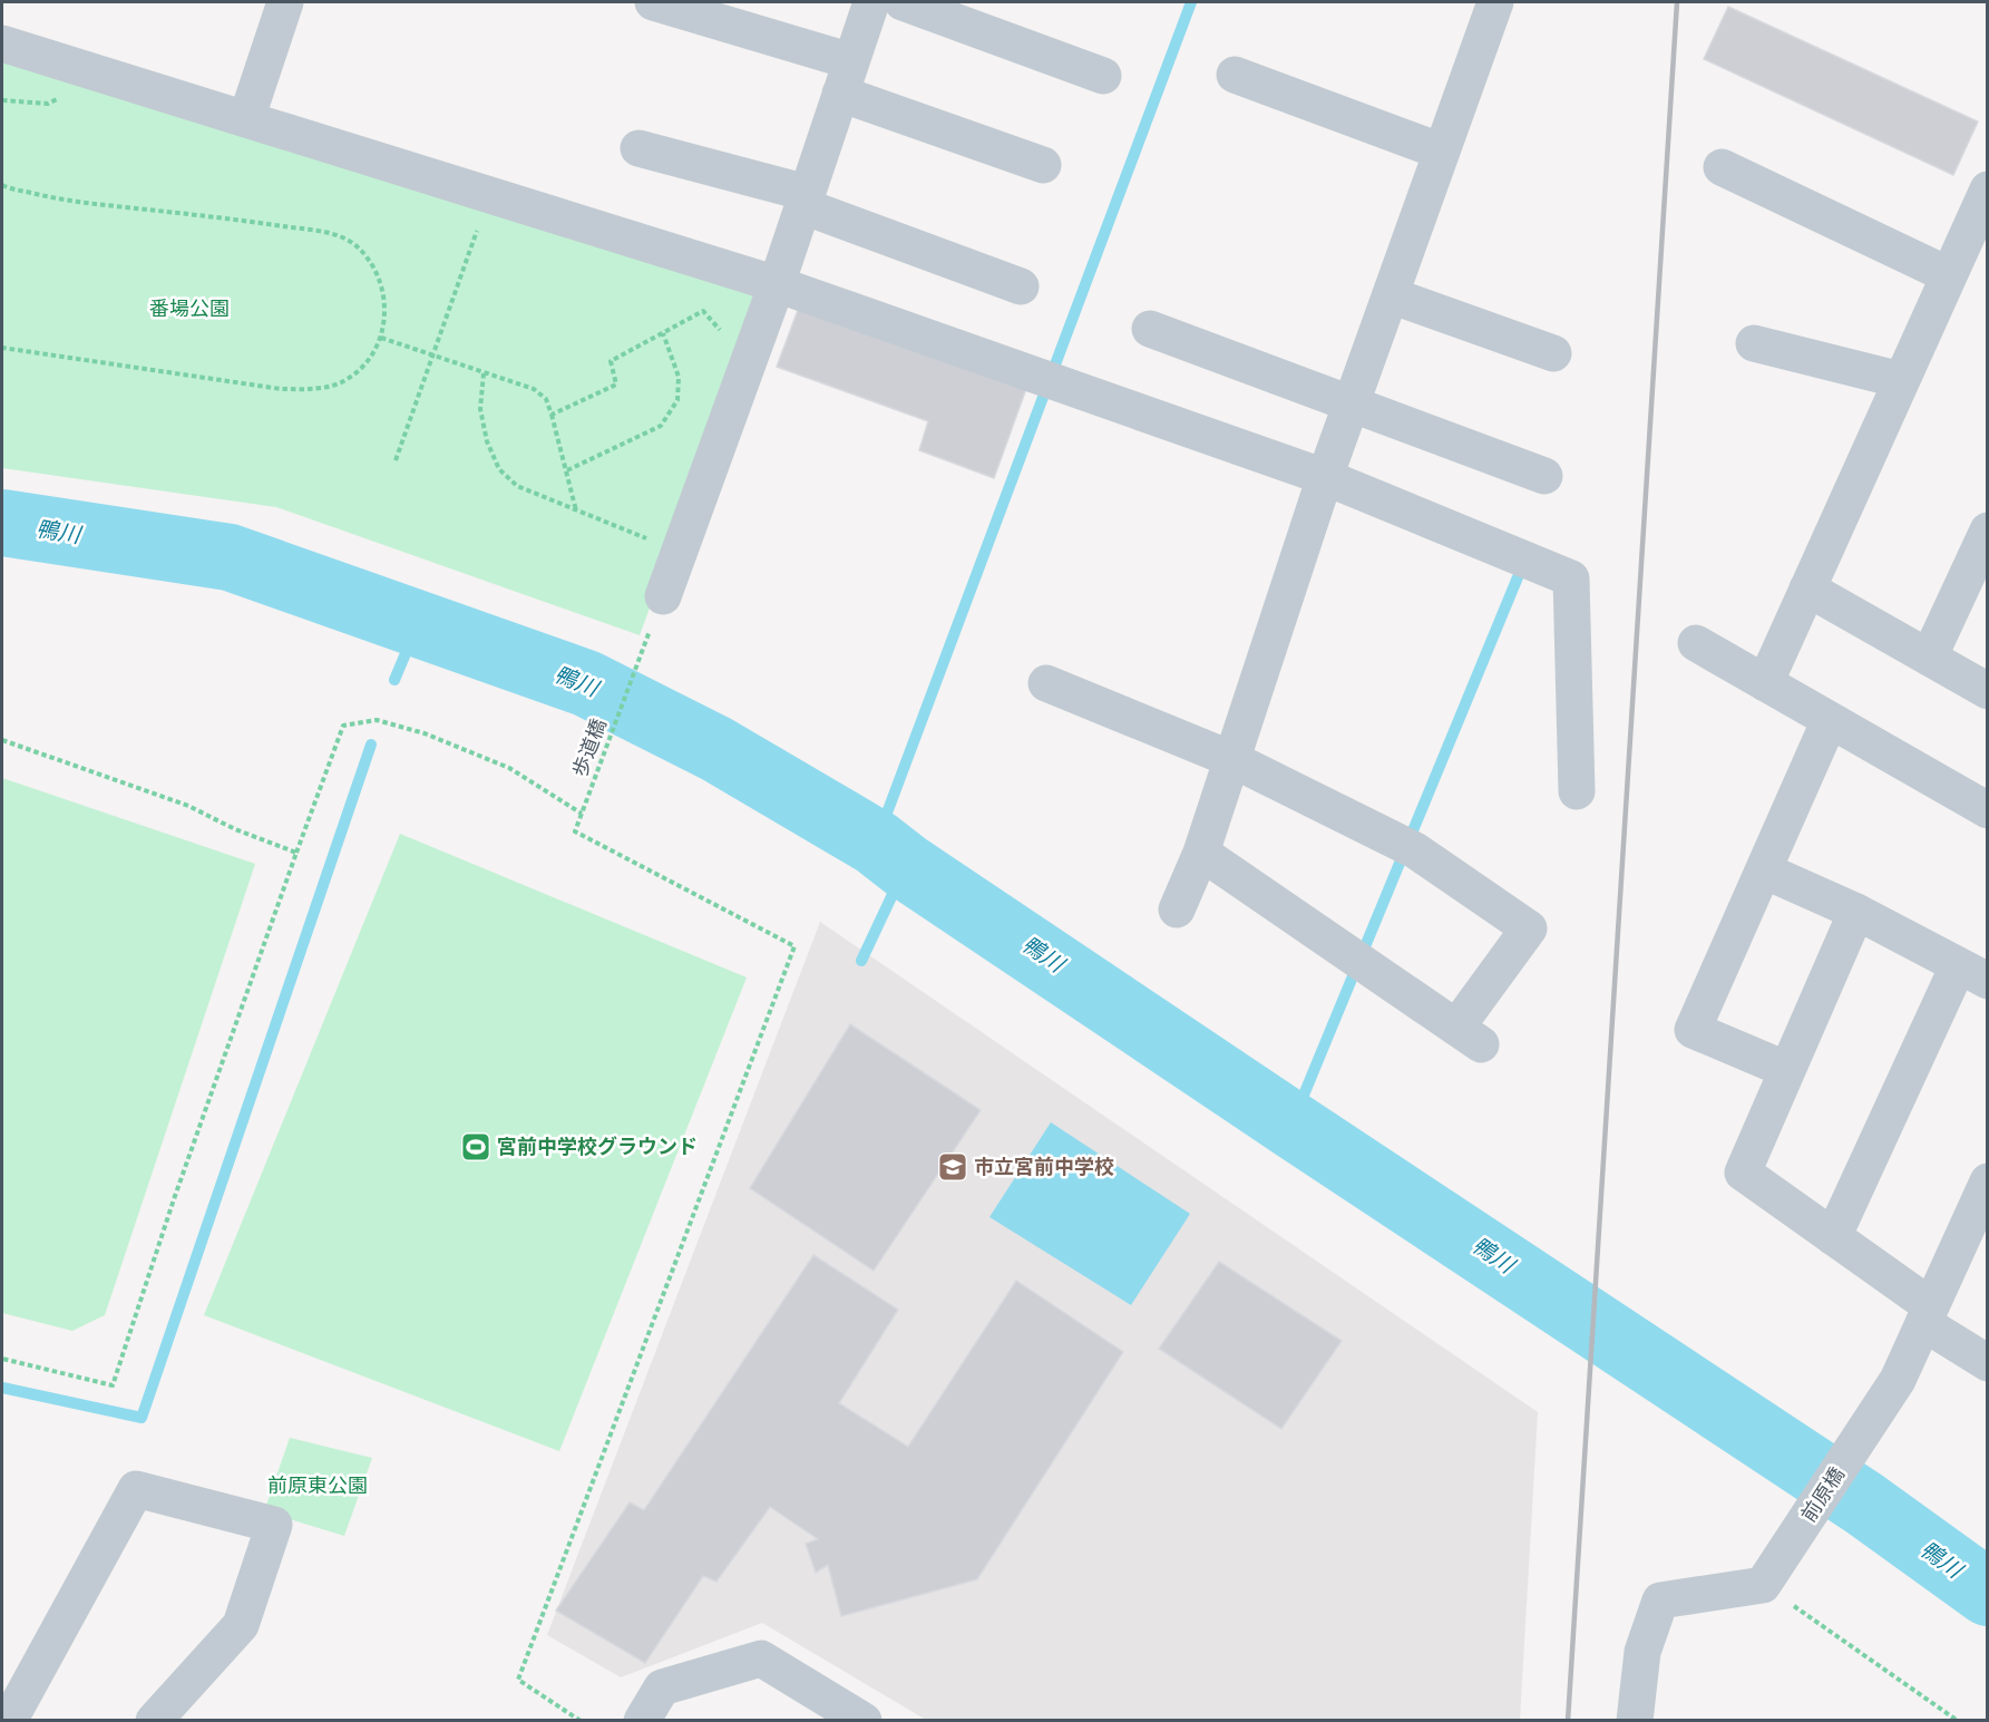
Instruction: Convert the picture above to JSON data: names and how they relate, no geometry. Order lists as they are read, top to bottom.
{
  "streets": {
    "street": ["前原橋"],
    "path": ["歩道橋"]
  },
  "water": ["鴨川"],
  "parks": ["番場公園", "前原東公園"],
  "places": {
    "sports": ["宮前中学校グラウンド"],
    "school or university": ["市立宮前中学校"]
  }
}
